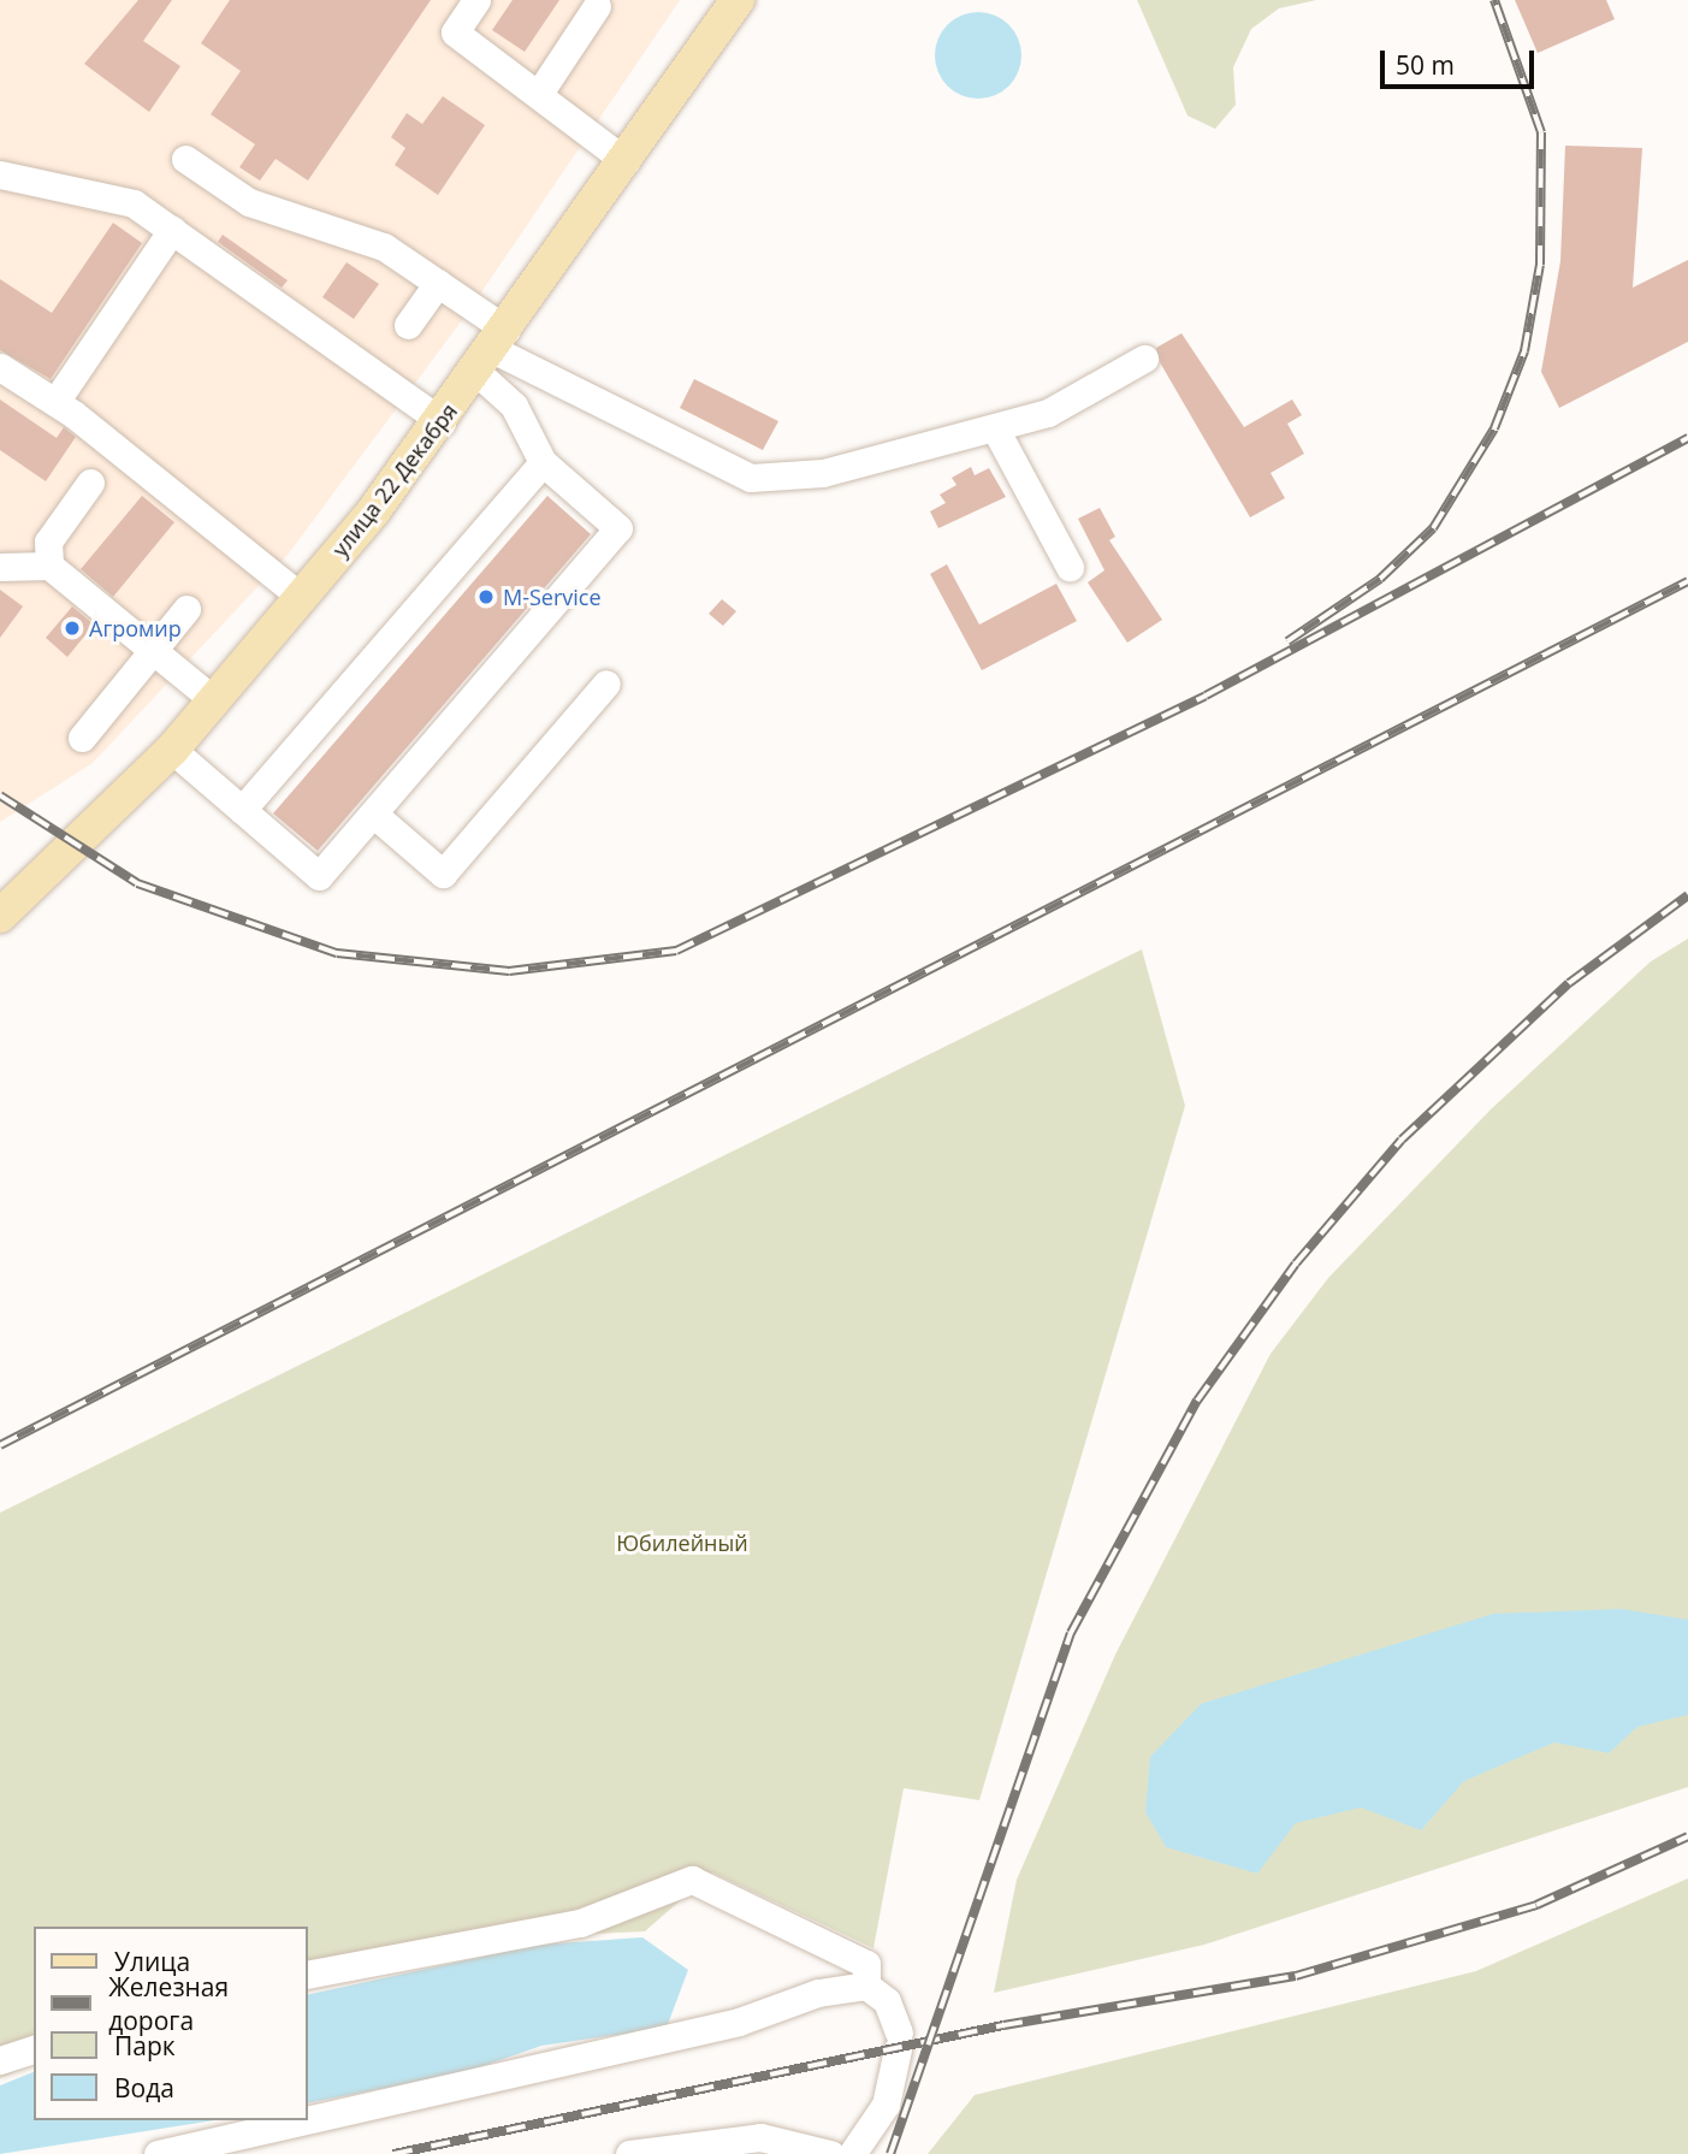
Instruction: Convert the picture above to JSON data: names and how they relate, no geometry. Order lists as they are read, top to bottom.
{
  "streets": {
    "main road": ["улица 22 Декабря"]
  },
  "parks": ["Юбилейный"],
  "places": ["M-Service", "Агромир"],
  "legend": [
    "Улица",
    "Железная дорога",
    "Парк",
    "Вода"
  ],
  "scale_bar": "50 m"
}
